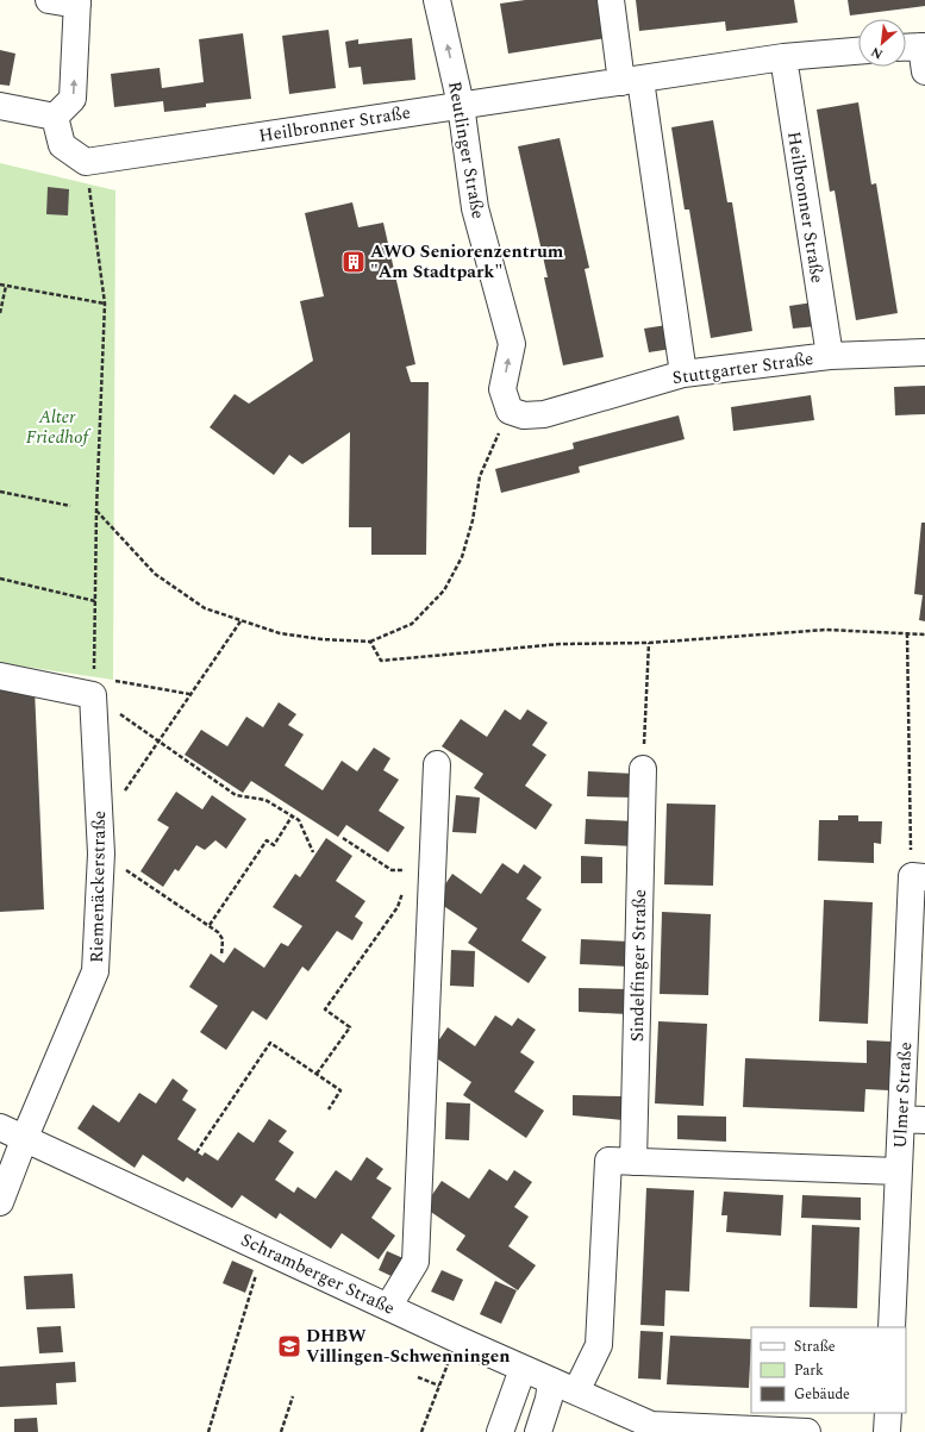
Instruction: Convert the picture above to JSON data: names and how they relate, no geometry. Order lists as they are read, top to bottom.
{
  "streets": {
    "street": [
      "Heilbronner Straße",
      "Reutlinger Straße",
      "Stuttgarter Straße",
      "Riemenäckerstraße",
      "Sindelfinger Straße",
      "Ulmer Straße",
      "Schramberger Straße"
    ]
  },
  "crossings": [
    ["Heilbronner Straße", "Reutlinger Straße"],
    ["Heilbronner Straße", "Stuttgarter Straße"],
    ["Reutlinger Straße", "Stuttgarter Straße"],
    ["Riemenäckerstraße", "Schramberger Straße"]
  ],
  "parks": ["Alter Friedhof"],
  "places": {
    "building": ["AWO Seniorenzentrum \"Am Stadtpark\""],
    "school or university": ["DHBW Villingen-Schwenningen"]
  },
  "legend": ["Straße", "Park", "Gebäude"],
  "north": "bottom left"
}
